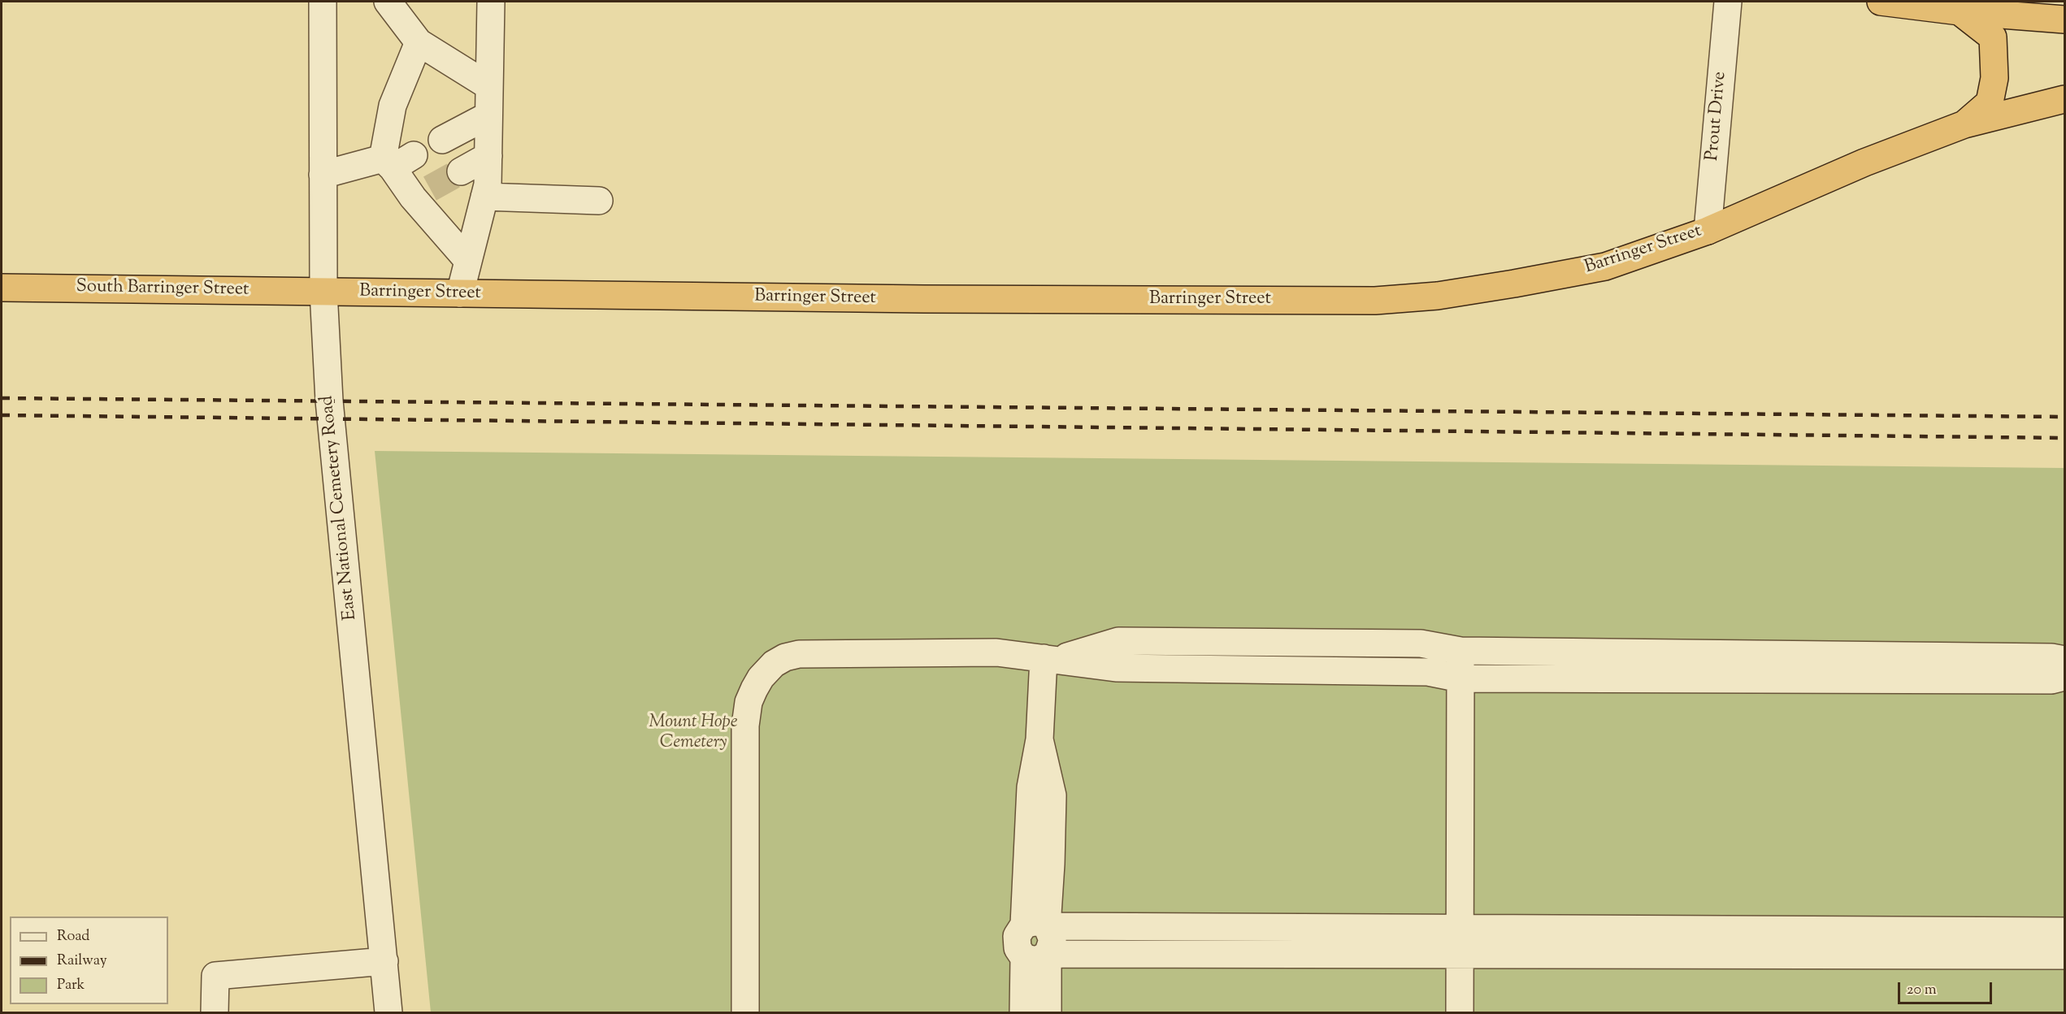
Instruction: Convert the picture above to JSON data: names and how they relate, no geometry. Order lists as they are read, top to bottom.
{
  "streets": {
    "highway": ["Barringer Street", "South Barringer Street"],
    "street": ["Prout Drive", "East National Cemetery Road"]
  },
  "crossings": [
    ["Prout Drive", "Barringer Street"],
    ["Barringer Street", "South Barringer Street"],
    ["Barringer Street", "East National Cemetery Road"],
    ["South Barringer Street", "East National Cemetery Road"]
  ],
  "parks": ["Mount Hope Cemetery"],
  "legend": ["Road", "Railway", "Park"],
  "scale_bar": "20 m"
}
